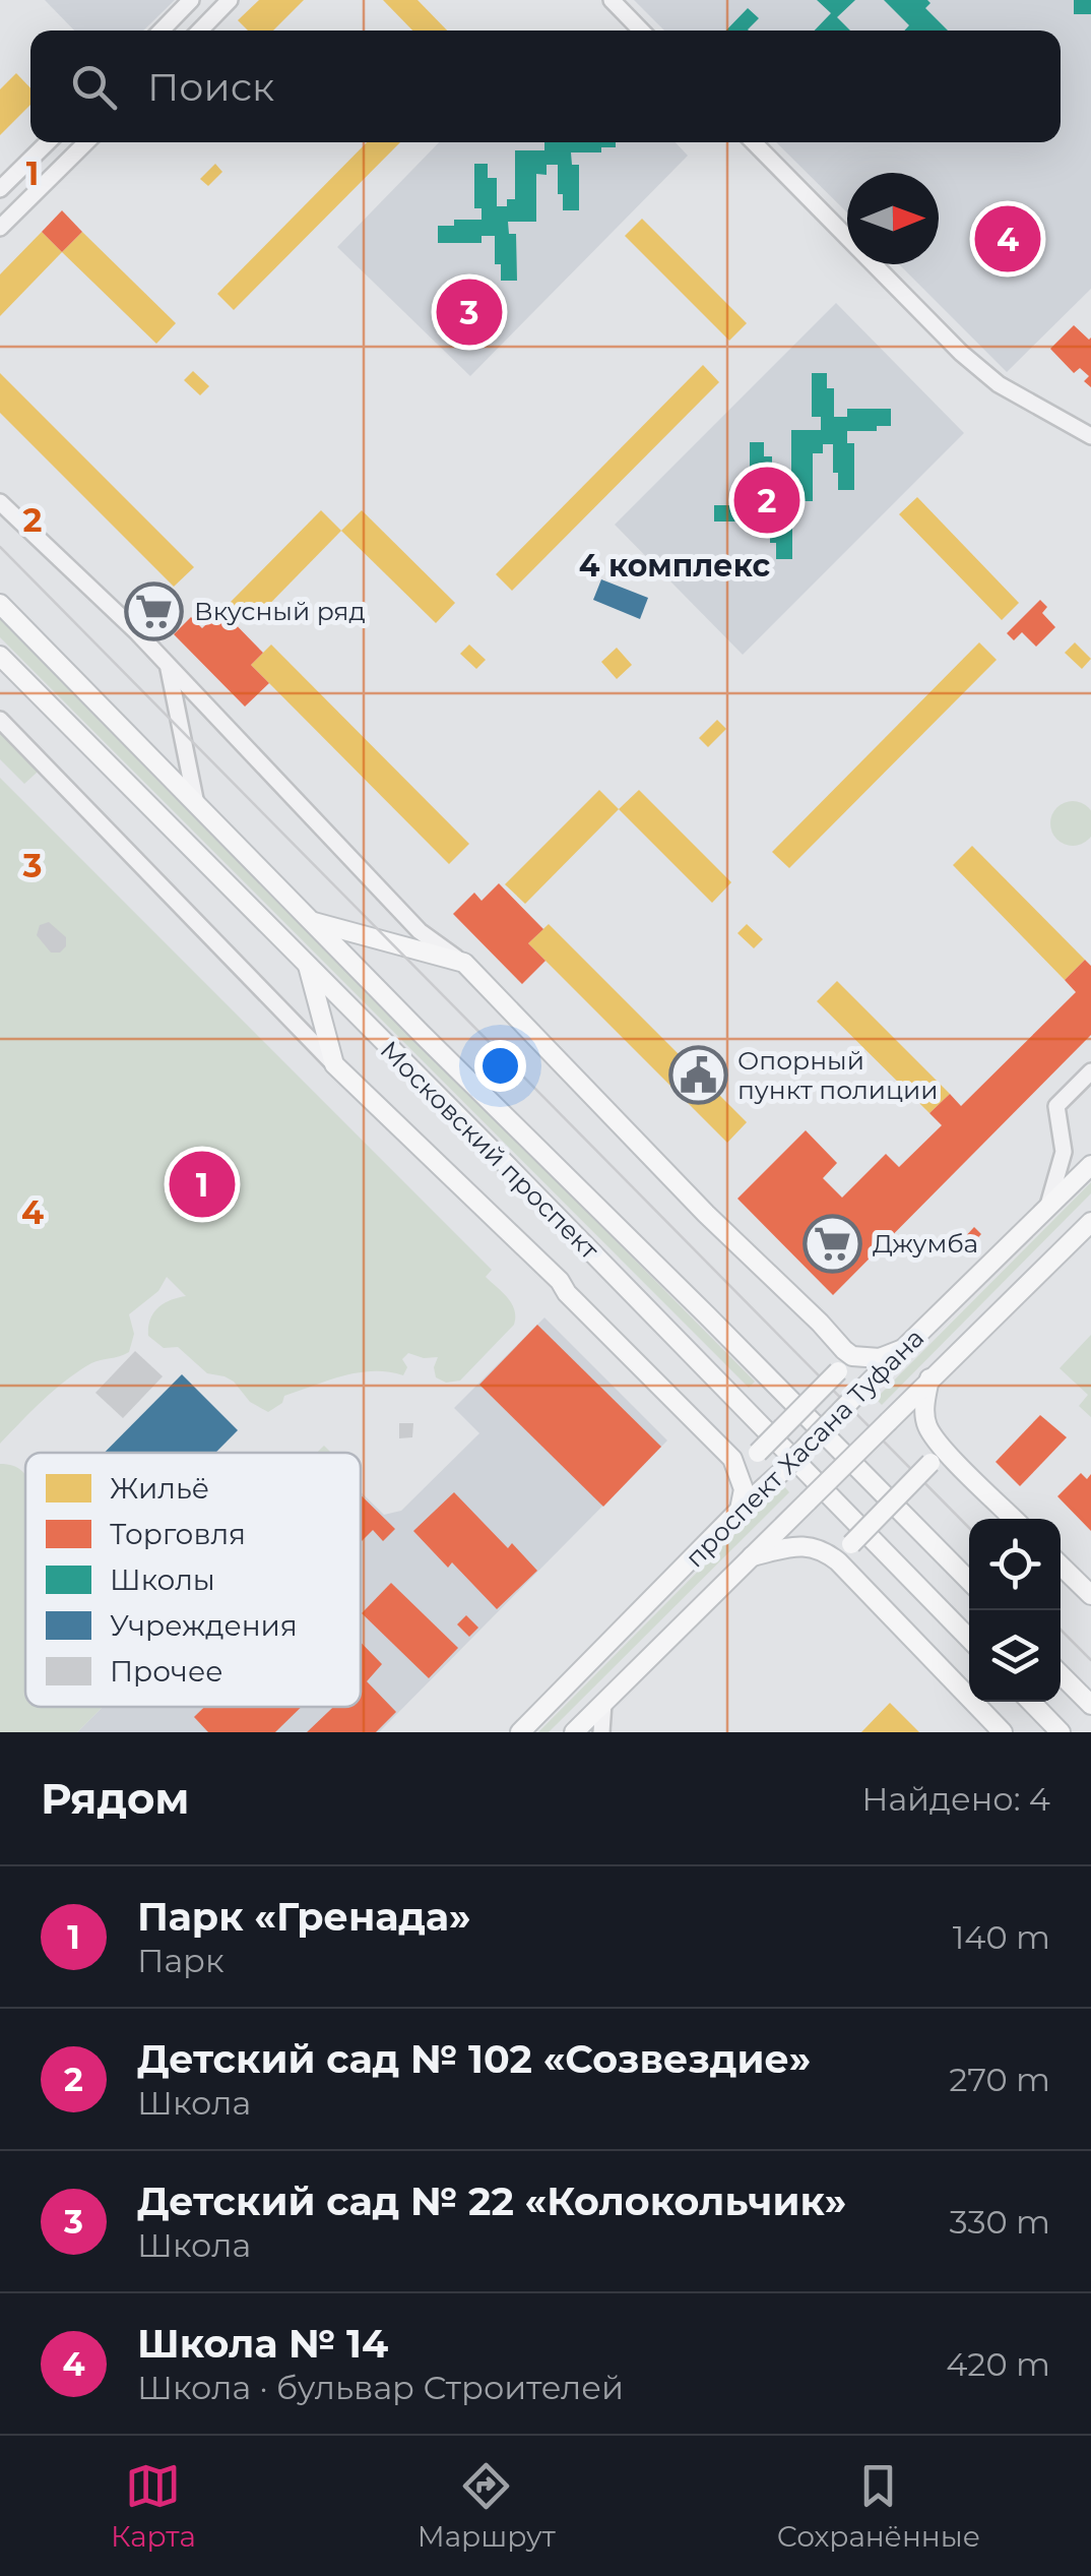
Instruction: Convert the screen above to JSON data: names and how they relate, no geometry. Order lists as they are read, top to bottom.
{
  "streets": {
    "main road": ["Московский проспект", "проспект Хасана Туфана"]
  },
  "districts": ["4 комплекс"],
  "places": {
    "supermarket": ["Вкусный ряд", "Джумба"],
    "public building": ["Опорный пункт полиции"]
  },
  "legend": [
    "Жильё",
    "Торговля",
    "Школы",
    "Учреждения",
    "Прочее"
  ],
  "north": "right",
  "page": {
    "search": "Поиск",
    "pins": [
      "4",
      "3",
      "2",
      "1"
    ],
    "heading": ["Рядом", "Найдено: 4"],
    "list": [
      {
        "mark": "1",
        "name": "Парк «Гренада»",
        "note": "Парк",
        "value": "140 m"
      },
      {
        "mark": "2",
        "name": "Детский сад № 102 «Созвездие»",
        "note": "Школа",
        "value": "270 m"
      },
      {
        "mark": "3",
        "name": "Детский сад № 22 «Колокольчик»",
        "note": "Школа",
        "value": "330 m"
      },
      {
        "mark": "4",
        "name": "Школа № 14",
        "note": "Школа · бульвар Строителей",
        "value": "420 m"
      }
    ],
    "nav": ["Карта", "Маршрут", "Сохранённые"]
  },
  "grid": {
    "rows": [
      "1",
      "2",
      "3",
      "4"
    ]
  }
}
